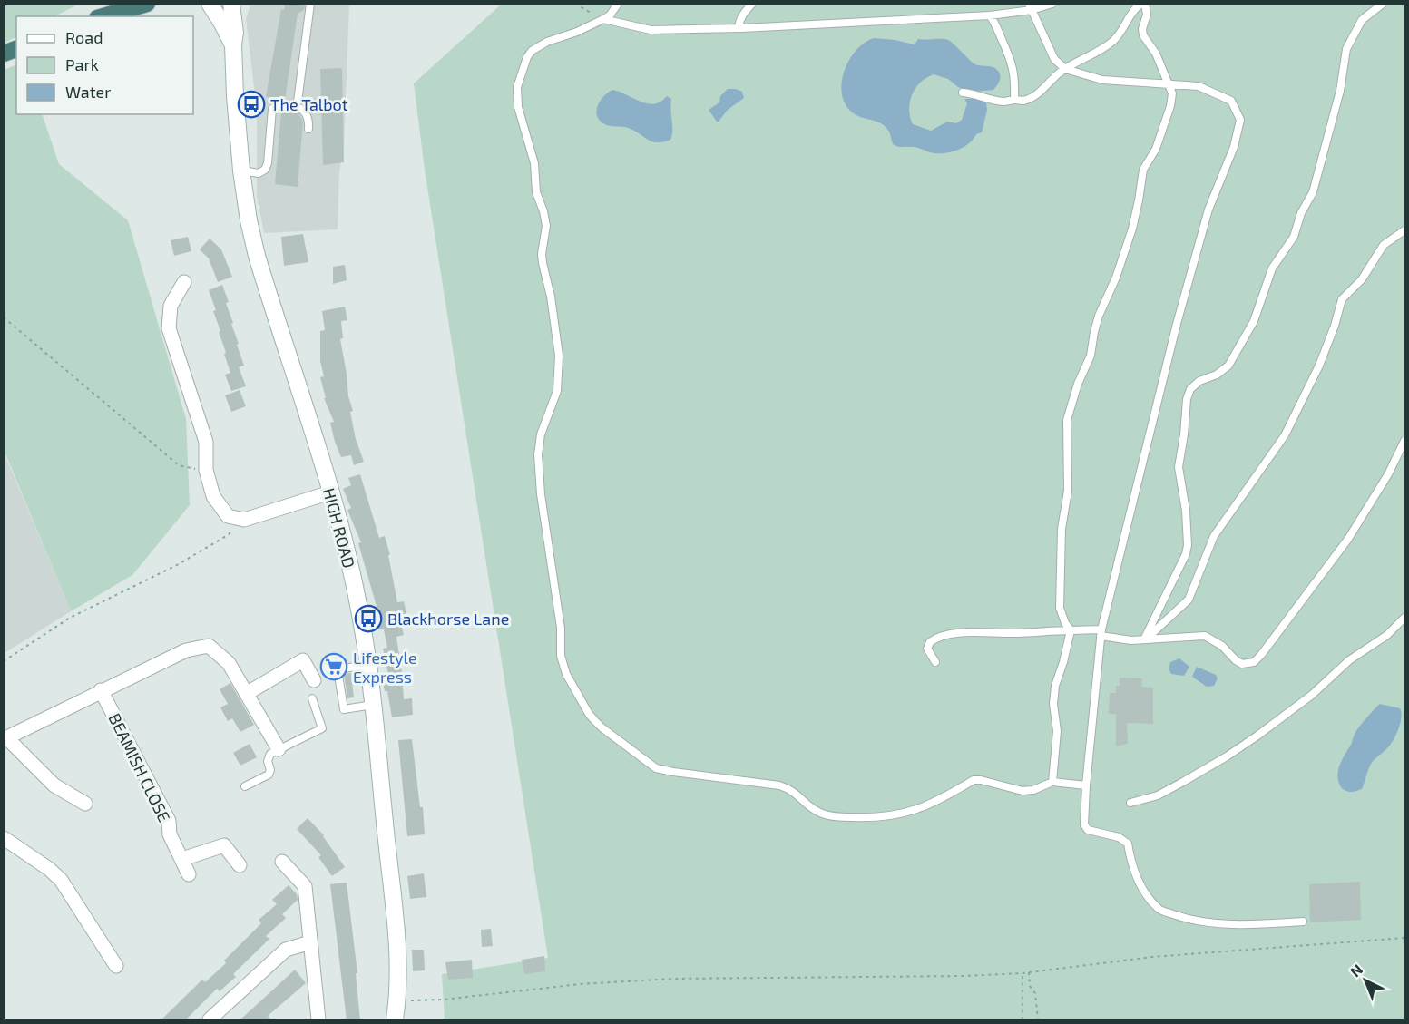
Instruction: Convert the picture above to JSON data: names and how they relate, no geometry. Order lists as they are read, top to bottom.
{
  "streets": {
    "main road": ["HIGH ROAD"],
    "street": ["BEAMISH CLOSE"]
  },
  "places": {
    "bus stop": ["The Talbot", "Blackhorse Lane"],
    "supermarket": ["Lifestyle Express"]
  },
  "legend": ["Road", "Park", "Water"],
  "north": "top left"
}
